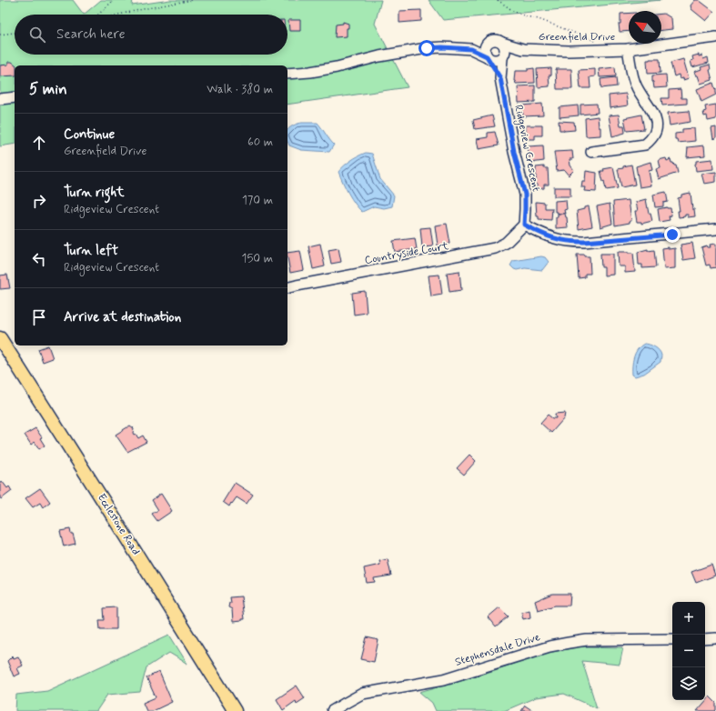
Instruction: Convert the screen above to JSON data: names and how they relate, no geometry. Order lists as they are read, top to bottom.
{
  "streets": {
    "main road": ["Ecclestone Road"],
    "street": [
      "Greenfield Drive",
      "Ridgeview Crescent",
      "Countryside Court",
      "Stephensdale Drive"
    ]
  },
  "crossings": [
    ["Greenfield Drive", "Ridgeview Crescent"],
    ["Ridgeview Crescent", "Countryside Court"]
  ],
  "north": "top left",
  "page": {
    "search": "Search here",
    "heading": ["5 min", "Walk · 380 m"],
    "list": [
      ["Continue", "Greenfield Drive", "60 m"],
      ["Turn right", "Ridgeview Crescent", "170 m"],
      ["Turn left", "Ridgeview Crescent", "150 m"],
      "Arrive at destination"
    ],
    "map_buttons": ["+", "−"]
  }
}
